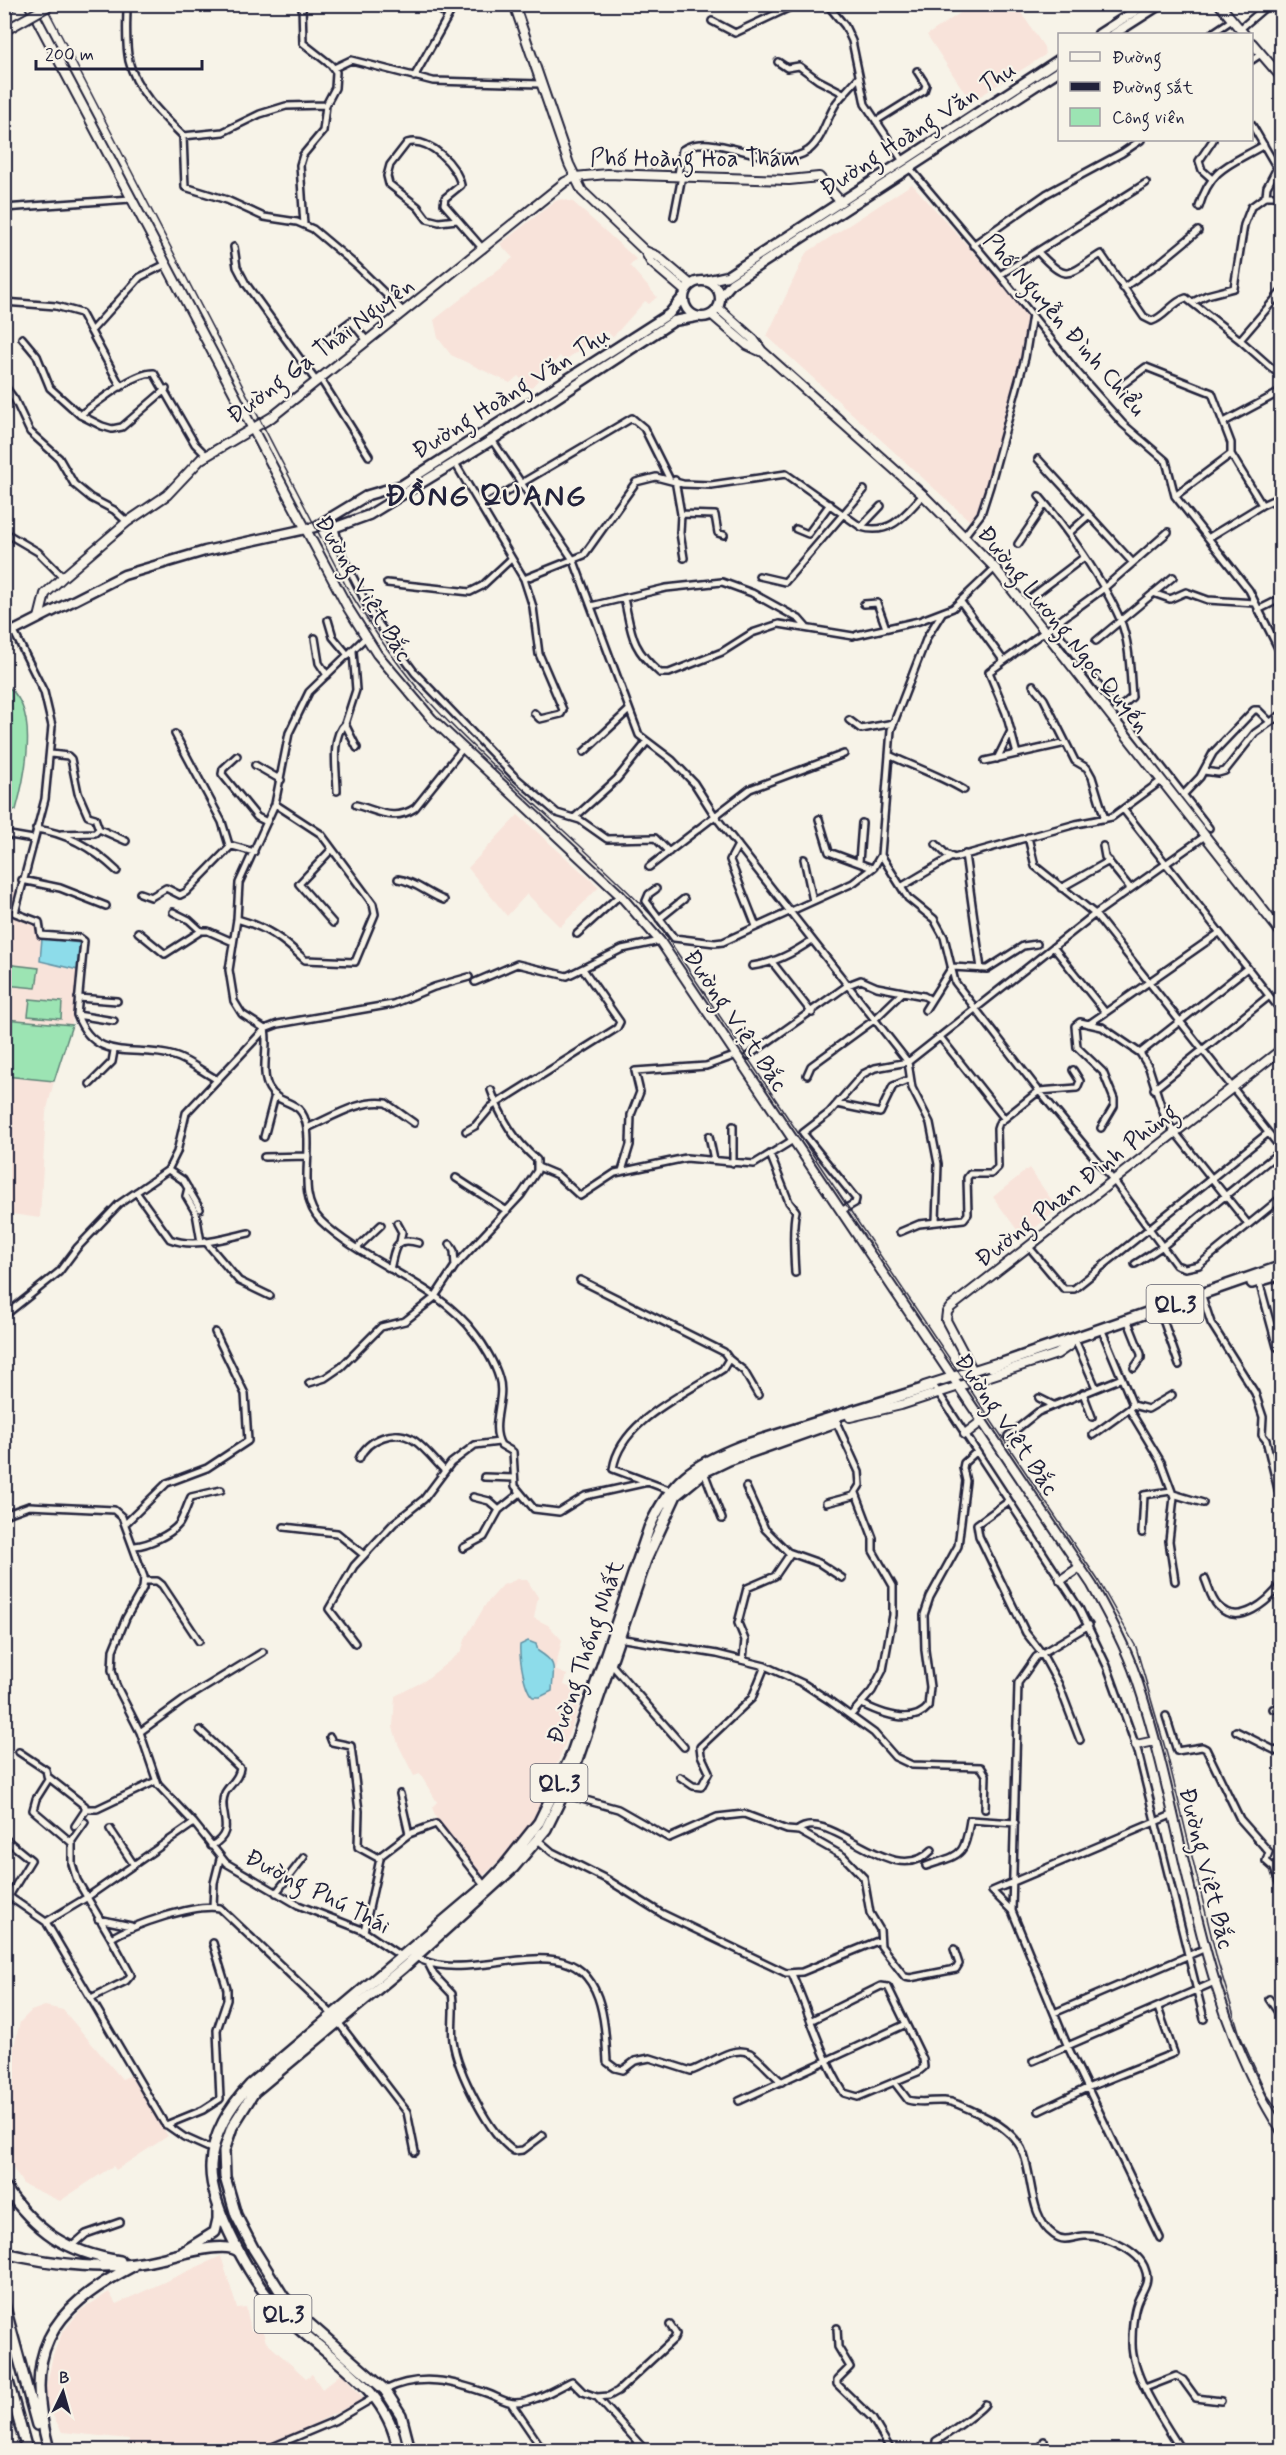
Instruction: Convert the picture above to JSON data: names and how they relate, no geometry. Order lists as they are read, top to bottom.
{
  "streets": {
    "highway": ["QL.3", "Đường Thống Nhất"],
    "main road": ["Đường Hoàng Văn Thụ"],
    "street": [
      "Phố Hoàng Hoa Thám",
      "Phố Nguyễn Đình Chiểu",
      "Đường Ga Thái Nguyên",
      "Đường Việt Bắc",
      "Đường Lương Ngọc Quyến",
      "Đường Phan Đình Phùng",
      "Đường Phú Thái"
    ]
  },
  "crossings": [
    ["Đường Hoàng Văn Thụ", "Phố Hoàng Hoa Thám"],
    ["Đường Hoàng Văn Thụ", "Phố Nguyễn Đình Chiểu"],
    ["Đường Hoàng Văn Thụ", "Đường Lương Ngọc Quyến"],
    ["Phố Hoàng Hoa Thám", "Đường Ga Thái Nguyên"],
    ["Đường Ga Thái Nguyên", "Đường Việt Bắc"],
    ["QL.3", "Đường Thống Nhất"],
    ["Đường Thống Nhất", "Đường Phú Thái"]
  ],
  "districts": ["ĐỒNG QUANG"],
  "legend": ["Đường", "Đường sắt", "Công viên"],
  "scale_bar": "200 m",
  "north": "top"
}
